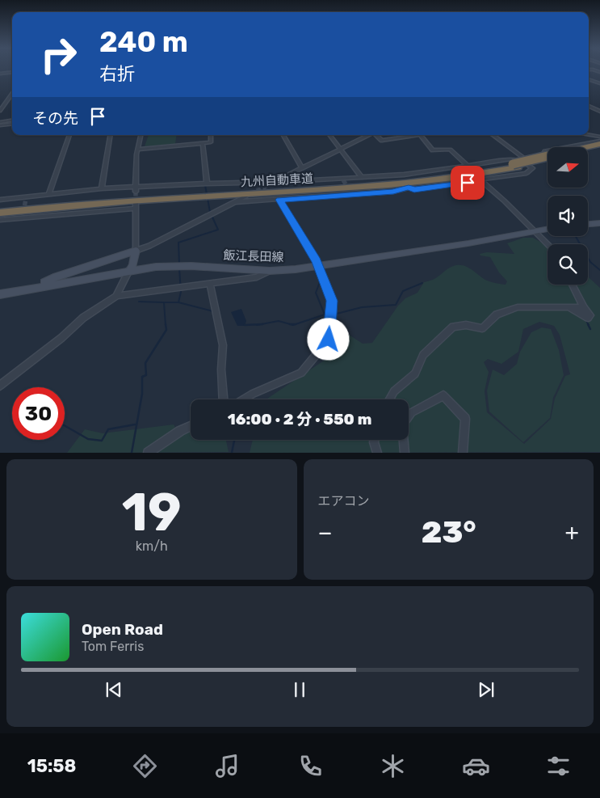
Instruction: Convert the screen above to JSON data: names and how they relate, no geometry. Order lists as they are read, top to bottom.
{
  "streets": {
    "highway": ["九州自動車道"],
    "main road": ["飯江長田線"]
  },
  "north": "right",
  "page": {
    "turn": ["240 m", "右折"],
    "then": "その先",
    "limit": "30",
    "trip": "16:00 · 2 分 · 550 m",
    "tile": [
      ["19", "km/h"],
      "エアコン"
    ],
    "heat": ["−", "23°", "+"],
    "song": ["Open Road", "Tom Ferris"],
    "tabs": "15:58"
  }
}
